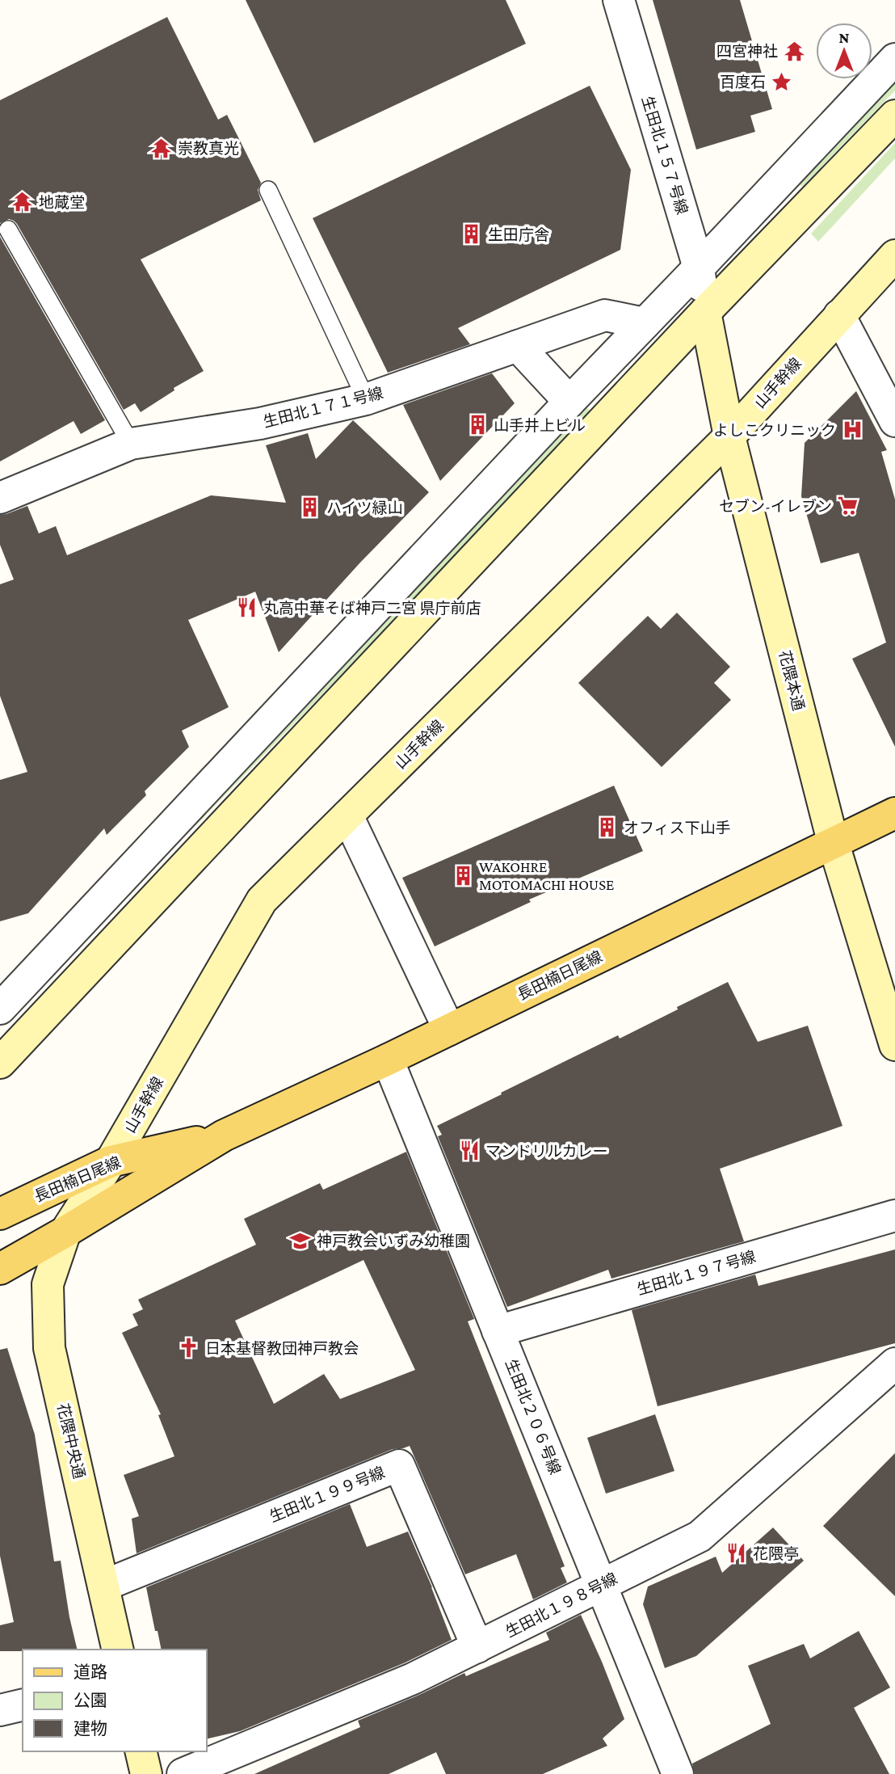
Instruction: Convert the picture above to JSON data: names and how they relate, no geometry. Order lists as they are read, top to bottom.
{
  "streets": {
    "main road": ["山手幹線", "長田楠日尾線"],
    "street": [
      "生田北１５７号線",
      "生田北１７１号線",
      "花隈本通",
      "生田北１９７号線",
      "生田北２０６号線",
      "花隈中央通",
      "生田北１９９号線",
      "生田北１９８号線"
    ]
  },
  "crossings": [
    ["生田北１５７号線", "花隈本通"],
    ["山手幹線", "花隈本通"],
    ["山手幹線", "長田楠日尾線"],
    ["山手幹線", "花隈中央通"],
    ["花隈本通", "長田楠日尾線"],
    ["長田楠日尾線", "生田北２０６号線"],
    ["長田楠日尾線", "花隈中央通"],
    ["生田北１９７号線", "生田北２０６号線"],
    ["生田北２０６号線", "生田北１９８号線"],
    ["花隈中央通", "生田北１９９号線"],
    ["生田北１９９号線", "生田北１９８号線"]
  ],
  "places": {
    "temple": ["四宮神社", "崇教真光", "地蔵堂"],
    "place": ["百度石"],
    "building": [
      "生田庁舎",
      "山手井上ビル",
      "ハイツ緑山",
      "オフィス下山手",
      "WAKOHRE MOTOMACHI HOUSE"
    ],
    "hospital": ["よしこクリニック"],
    "supermarket": ["セブン-イレブン"],
    "restaurant": ["丸高中華そば神戸二宮 県庁前店", "マンドリルカレー", "花隈亭"],
    "school or university": ["神戸教会いずみ幼稚園"],
    "church": ["日本基督教団神戸教会"]
  },
  "legend": ["道路", "公園", "建物"],
  "north": "top"
}
